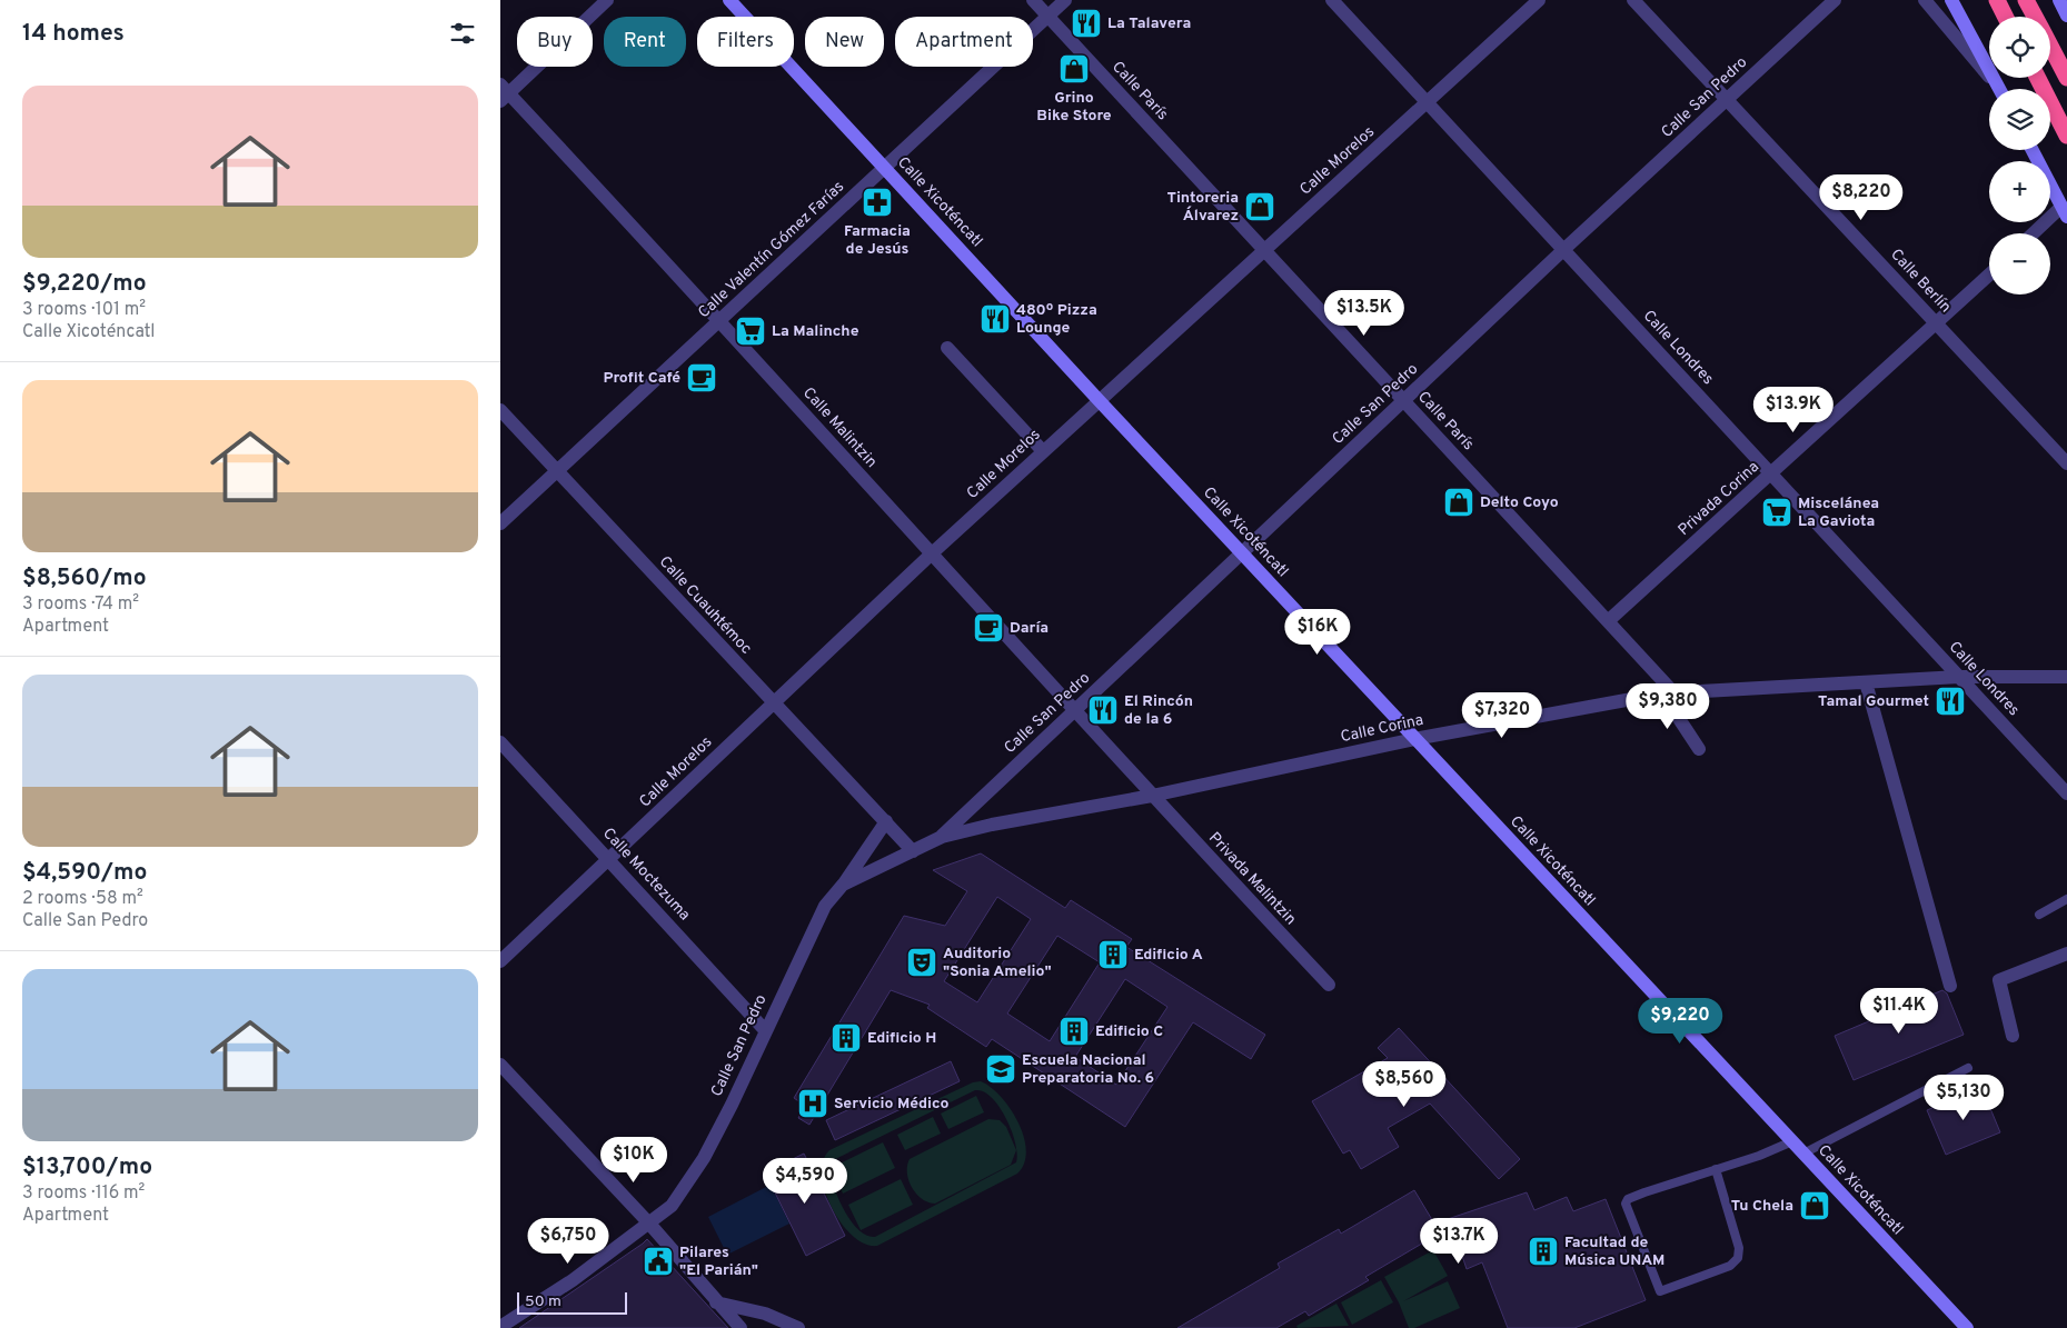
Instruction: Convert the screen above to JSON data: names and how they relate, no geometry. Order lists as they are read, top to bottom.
{
  "streets": {
    "street": [
      "Calle París",
      "Calle San Pedro",
      "Calle Morelos",
      "Calle Xicoténcatl",
      "Calle Valentín Gómez Farías",
      "Calle Berlín",
      "Calle Londres",
      "Calle Malintzin",
      "Privada Corina",
      "Calle Cuauhtémoc",
      "Calle Corina",
      "Calle Moctezuma",
      "Privada Malintzin"
    ]
  },
  "crossings": [
    ["Calle París", "Calle San Pedro"],
    ["Calle París", "Calle Morelos"],
    ["Calle París", "Calle Valentín Gómez Farías"],
    ["Calle París", "Privada Corina"],
    ["Calle París", "Calle Corina"],
    ["Calle San Pedro", "Calle Xicoténcatl"],
    ["Calle San Pedro", "Calle Berlín"],
    ["Calle San Pedro", "Calle Londres"],
    ["Calle San Pedro", "Calle Malintzin"],
    ["Calle San Pedro", "Calle Cuauhtémoc"],
    ["Calle San Pedro", "Calle Corina"],
    ["Calle San Pedro", "Calle Moctezuma"],
    ["Calle Morelos", "Calle Xicoténcatl"],
    ["Calle Morelos", "Calle Londres"],
    ["Calle Morelos", "Calle Malintzin"],
    ["Calle Morelos", "Calle Cuauhtémoc"],
    ["Calle Morelos", "Calle Moctezuma"],
    ["Calle Xicoténcatl", "Calle Valentín Gómez Farías"],
    ["Calle Xicoténcatl", "Calle Corina"],
    ["Calle Valentín Gómez Farías", "Calle Malintzin"],
    ["Calle Valentín Gómez Farías", "Calle Cuauhtémoc"],
    ["Calle Berlín", "Privada Corina"],
    ["Calle Londres", "Privada Corina"],
    ["Calle Londres", "Calle Corina"],
    ["Calle Malintzin", "Calle Corina"],
    ["Calle Malintzin", "Privada Malintzin"],
    ["Calle Cuauhtémoc", "Calle Corina"],
    ["Calle Corina", "Privada Malintzin"]
  ],
  "places": {
    "restaurant": [
      "La Talavera",
      "480º Pizza Lounge",
      "Tamal Gourmet",
      "El Rincón de la 6"
    ],
    "shop": [
      "Grino Bike Store",
      "Tintoreria Álvarez",
      "Delto Coyo",
      "Tu Chela"
    ],
    "pharmacy": ["Farmacia de Jesús"],
    "supermarket": ["La Malinche", "Miscelánea La Gaviota"],
    "cafe": ["Profit Café", "Daría"],
    "building": [
      "Edificio A",
      "Edificio C",
      "Edificio H",
      "Facultad de Música UNAM"
    ],
    "theatre": ["Auditorio \"Sonia Amelio\""],
    "school or university": ["Escuela Nacional Preparatoria No. 6"],
    "hospital": ["Servicio Médico"],
    "public building": ["Pilares \"El Parián\""]
  },
  "scale_bar": "50 m",
  "page": {
    "heading": "14 homes",
    "map_buttons": ["+", "−"],
    "chip": [
      "Buy",
      "Rent",
      "Filters",
      "New",
      "Apartment"
    ],
    "list": [
      {
        "name": "$9,220/mo",
        "note": "3 rooms · 101 m² · Calle Xicoténcatl"
      },
      {
        "name": "$8,560/mo",
        "note": "3 rooms · 74 m² · Apartment"
      },
      {
        "name": "$4,590/mo",
        "note": "2 rooms · 58 m² · Calle San Pedro"
      },
      {
        "name": "$13,700/mo",
        "note": "3 rooms · 116 m² · Apartment"
      }
    ],
    "price": [
      "$8,220",
      "$13.5K",
      "$13.9K",
      "$16K",
      "$9,380",
      "$7,320",
      "$11.4K",
      "$9,220",
      "$8,560",
      "$5,130",
      "$10K",
      "$4,590",
      "$6,750",
      "$13.7K"
    ],
    "scale": "50 m"
  }
}
